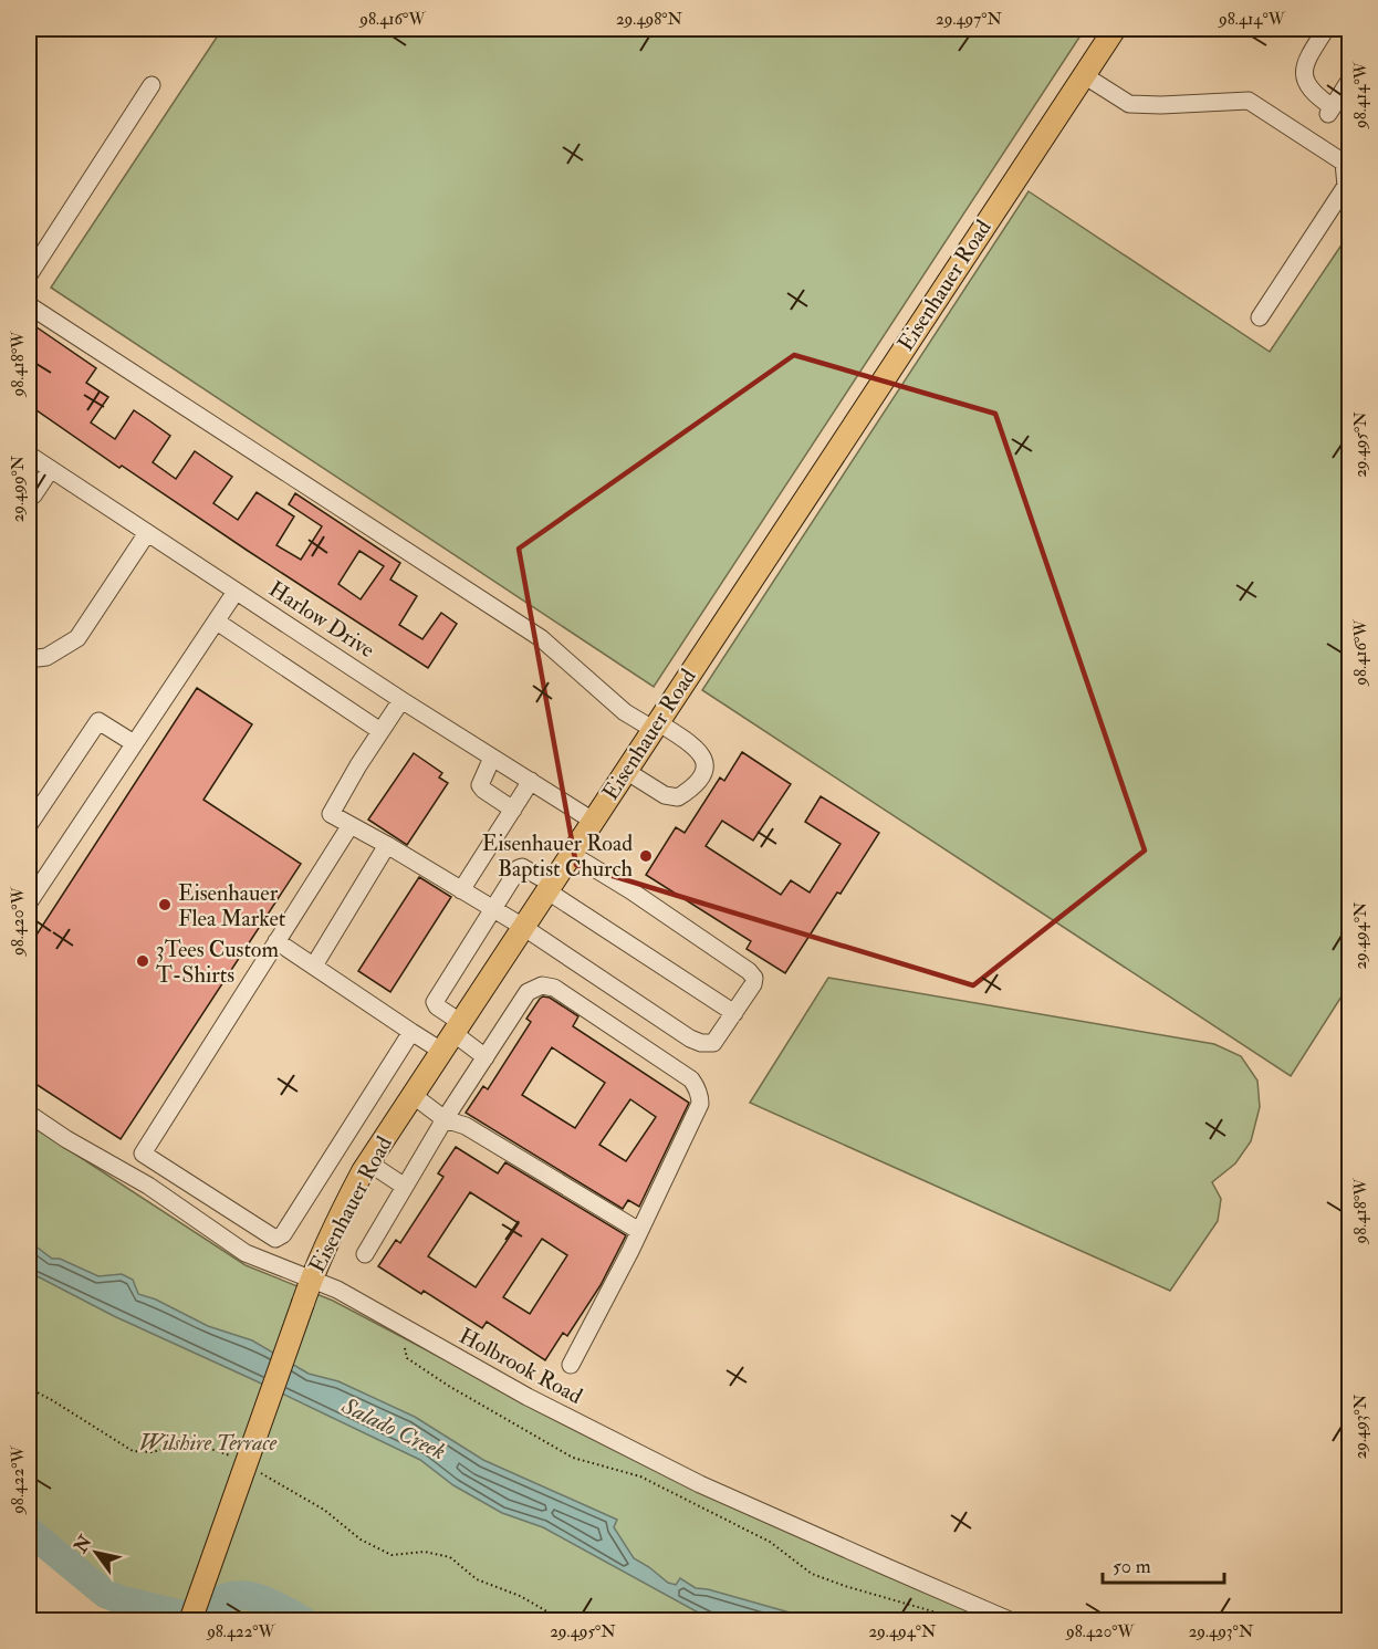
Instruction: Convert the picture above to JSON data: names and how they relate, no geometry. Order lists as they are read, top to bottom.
{
  "streets": {
    "main road": ["Eisenhauer Road"],
    "street": ["Harlow Drive", "Holbrook Road"]
  },
  "crossings": [
    ["Eisenhauer Road", "Harlow Drive"],
    ["Eisenhauer Road", "Holbrook Road"]
  ],
  "water": ["Salado Creek"],
  "parks": ["Wilshire Terrace"],
  "places": ["Eisenhauer Road Baptist Church", "Eisenhauer Flea Market", "3Tees Custom T-Shirts"],
  "scale_bar": "50 m",
  "north": "top left",
  "coordinates": [
    "98.416°W",
    "29.498°N",
    "29.497°N",
    "98.414°W",
    "98.418°W",
    "29.495°N",
    "29.499°N",
    "98.420°W",
    "29.494°N",
    "29.493°N",
    "98.422°W"
  ]
}
